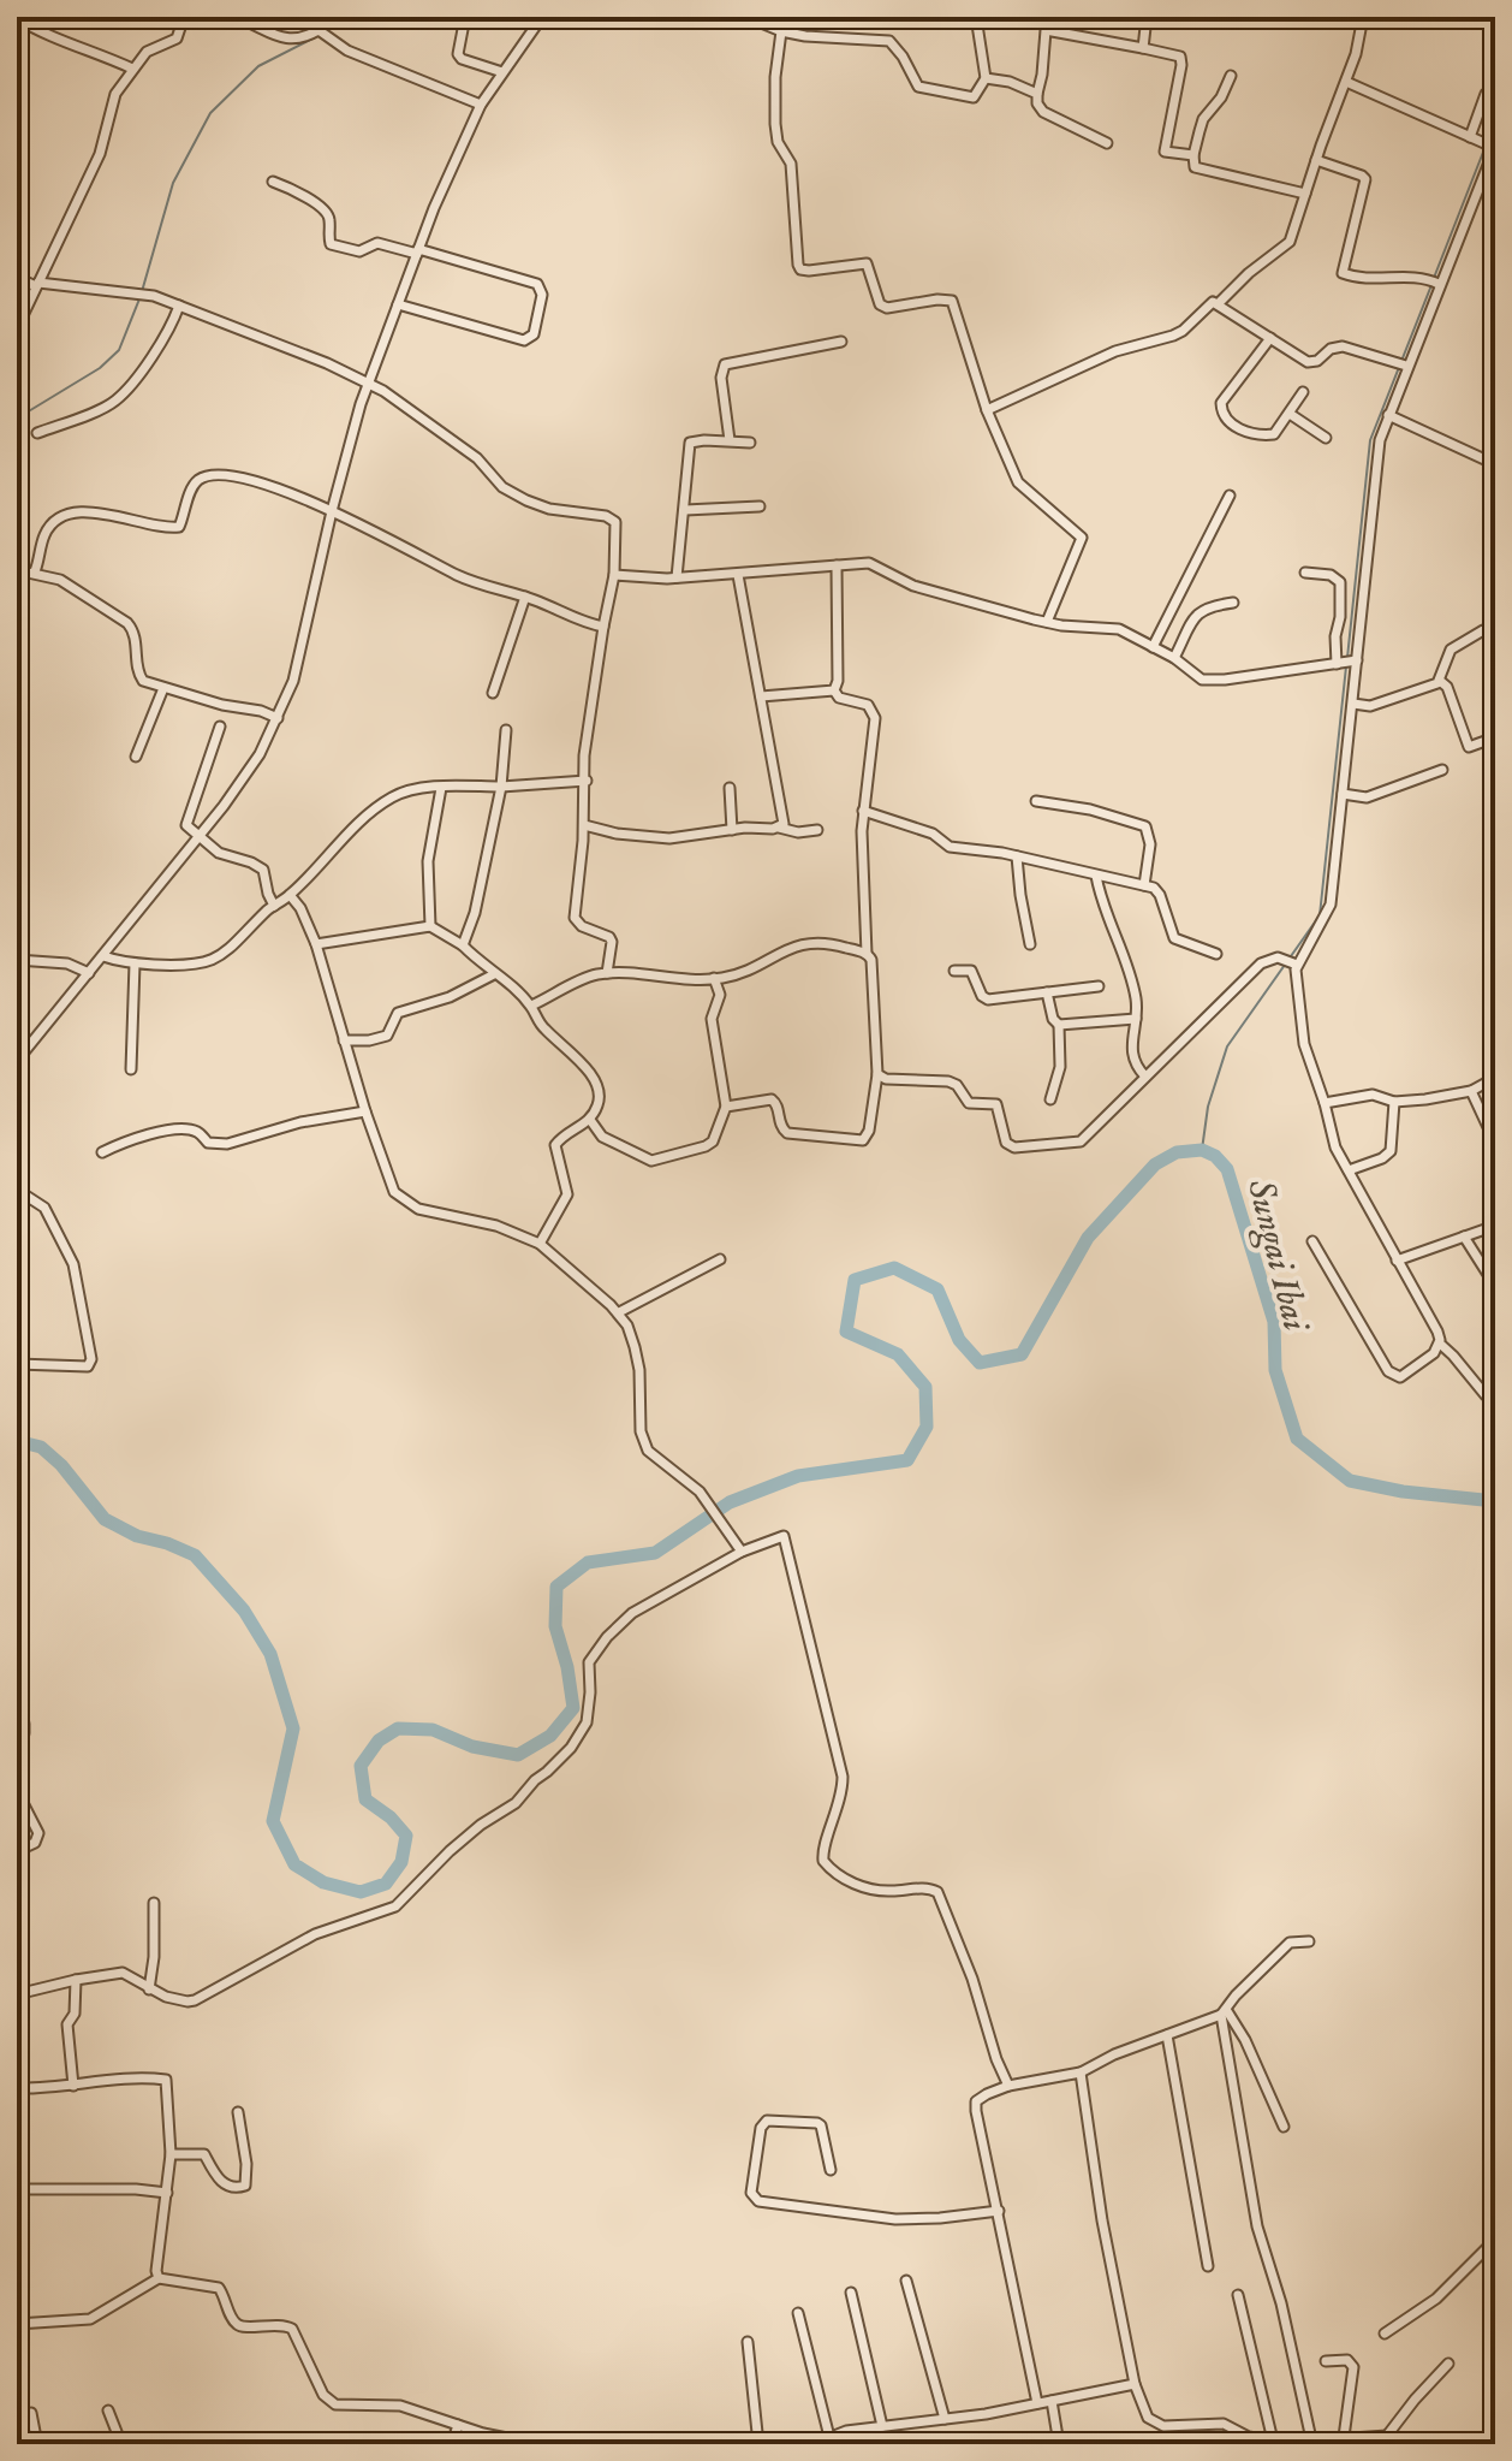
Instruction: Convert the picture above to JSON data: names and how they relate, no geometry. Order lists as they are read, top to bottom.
{
  "water": ["Sungai Ibai"]
}
